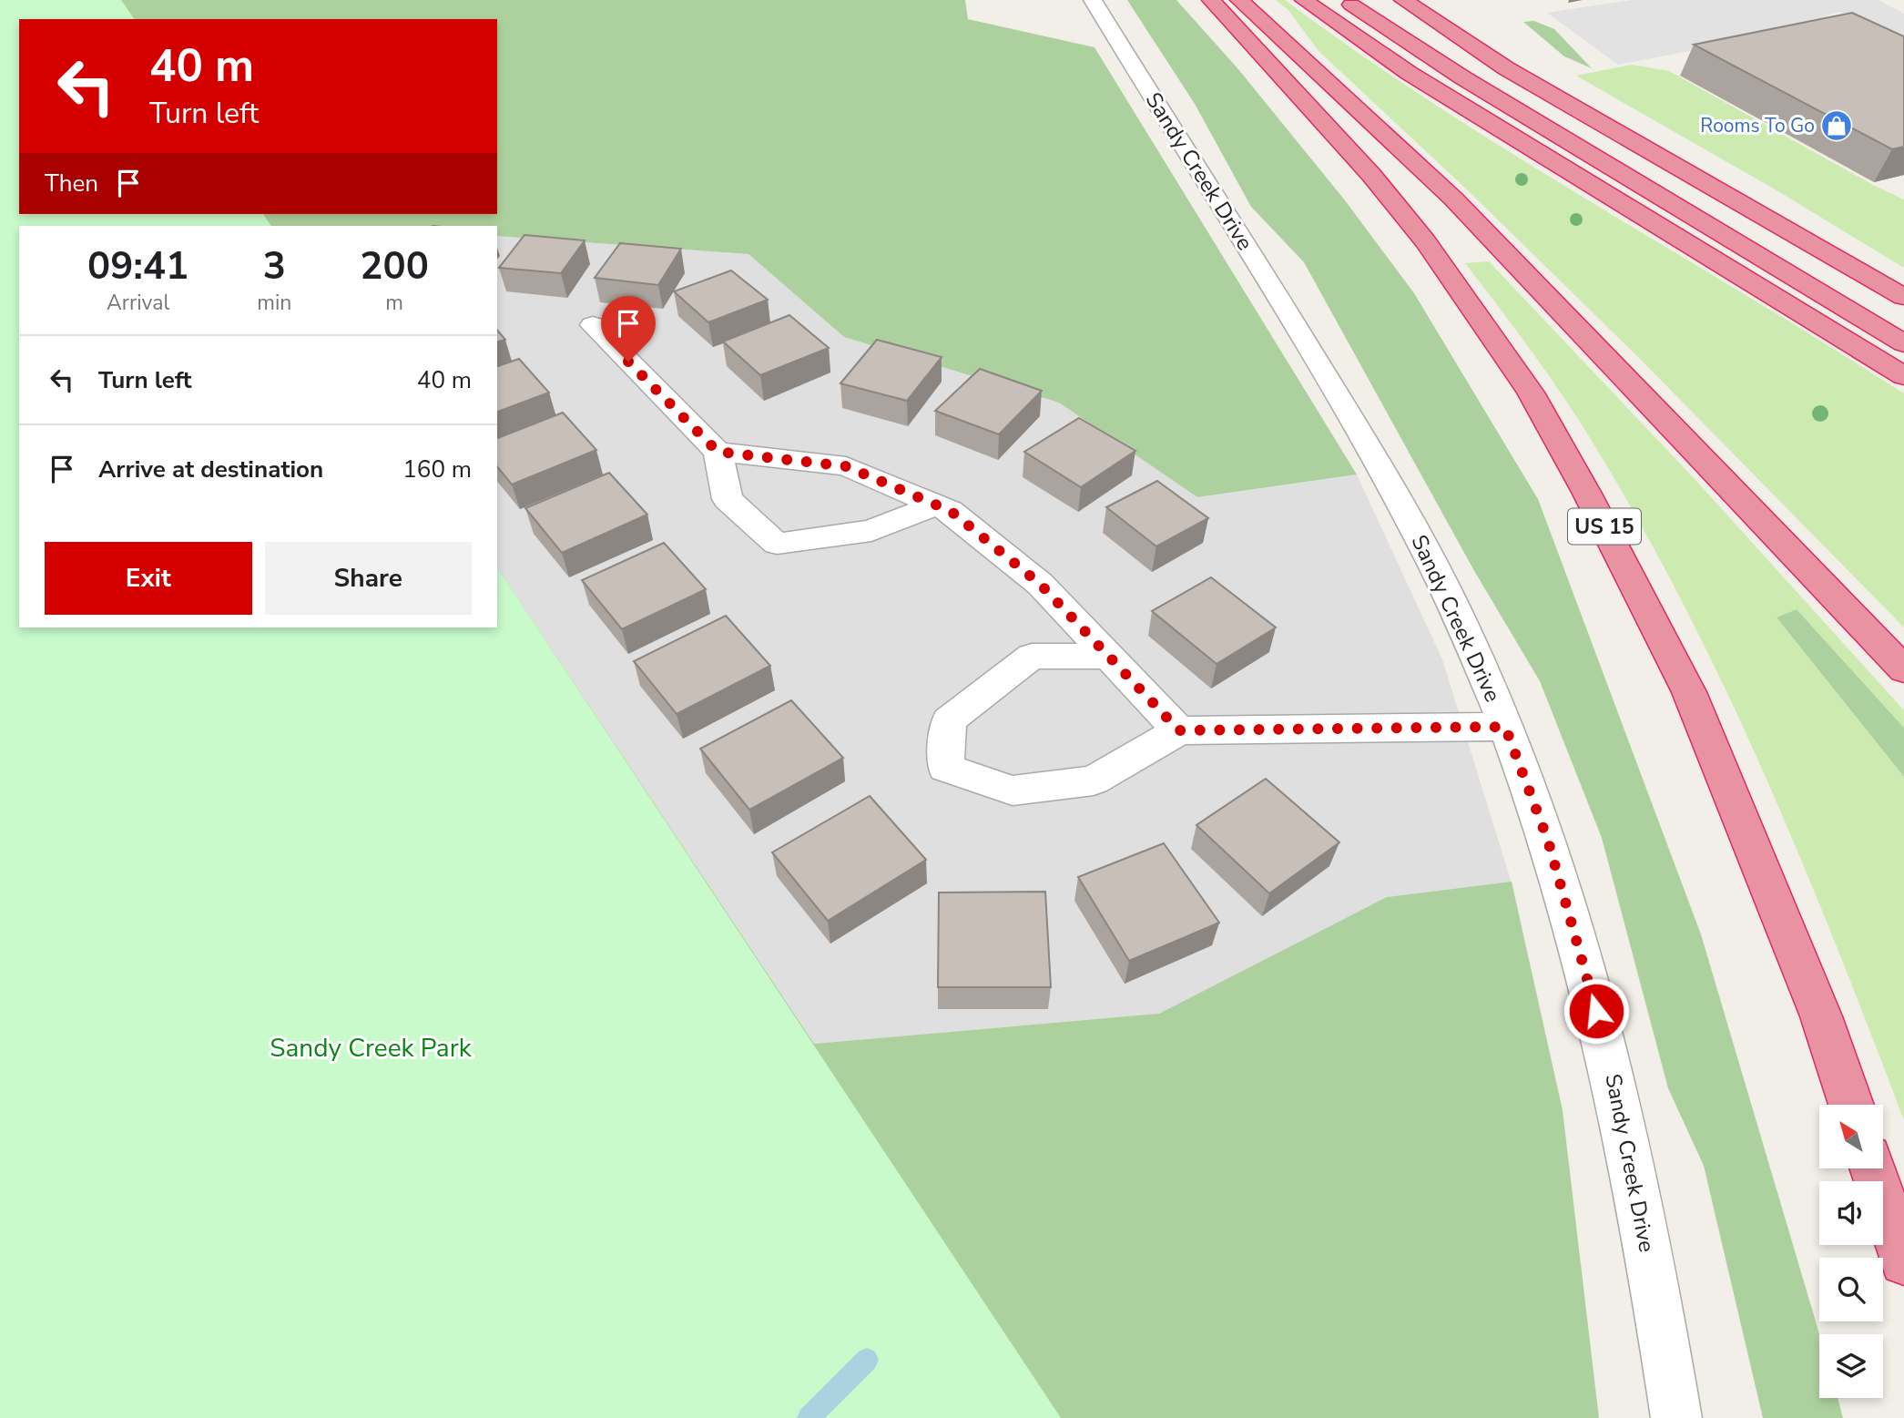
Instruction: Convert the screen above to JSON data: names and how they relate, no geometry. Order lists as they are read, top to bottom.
{
  "streets": {
    "highway": ["US 15"],
    "street": ["Sandy Creek Drive"]
  },
  "parks": ["Sandy Creek Park"],
  "places": {
    "shop": ["Rooms To Go"]
  },
  "north": "top left",
  "page": {
    "turn": ["40 m", "Turn left"],
    "then": "Then",
    "eta": [
      "09:41",
      "Arrival",
      "3",
      "min",
      "200",
      "m"
    ],
    "list": [
      {
        "name": "Turn left",
        "value": "40 m"
      },
      {
        "name": "Arrive at destination",
        "value": "160 m"
      }
    ],
    "buttons": ["Exit", "Share"]
  }
}
